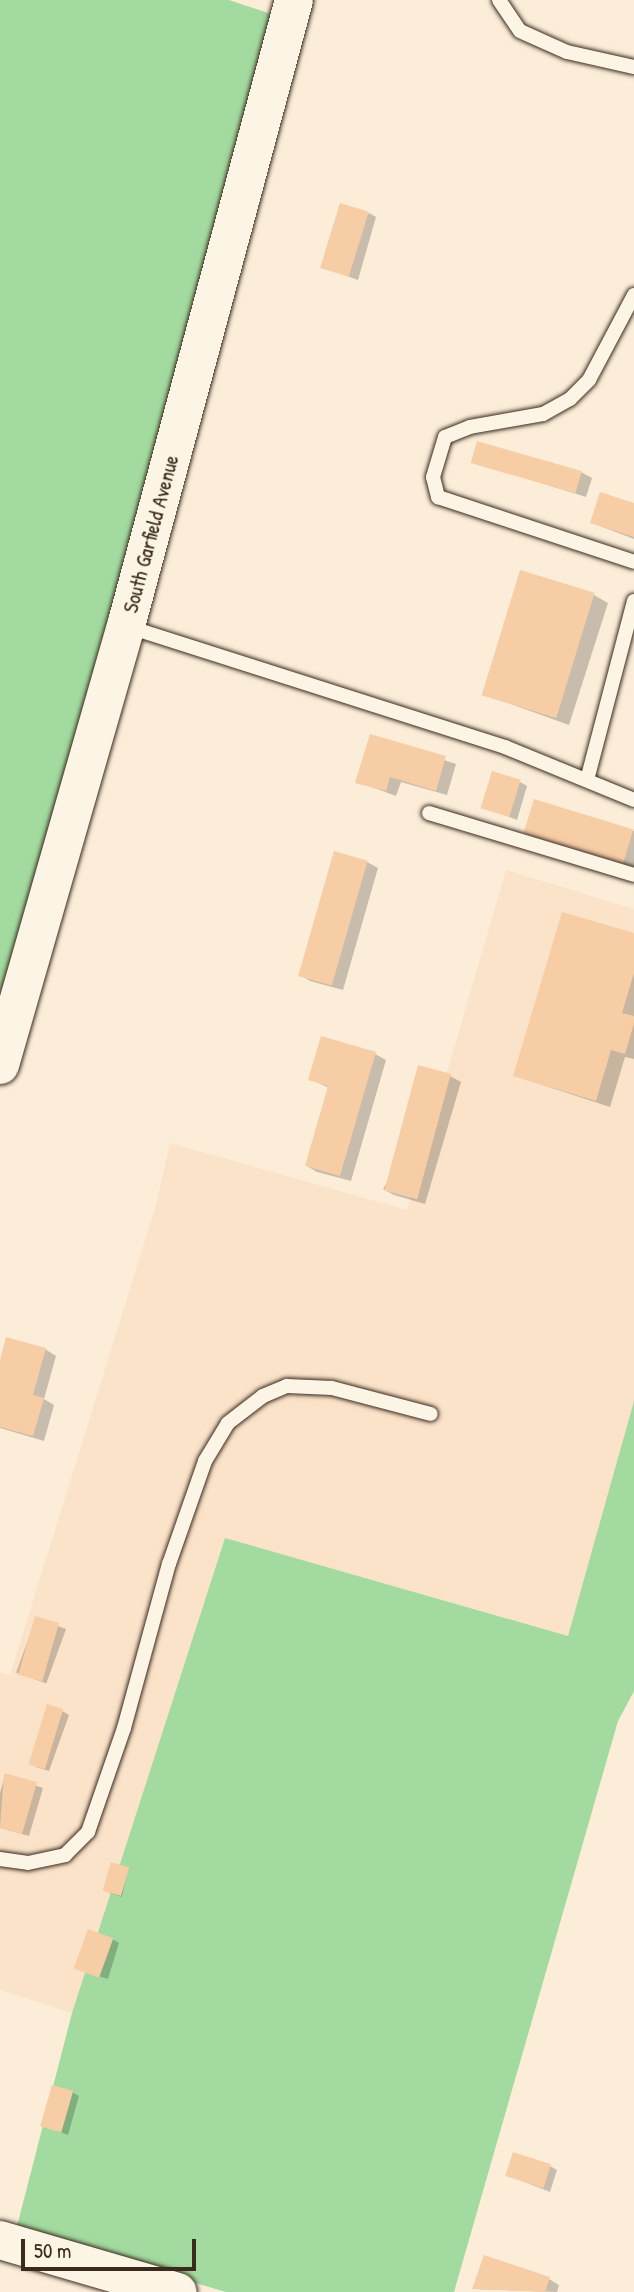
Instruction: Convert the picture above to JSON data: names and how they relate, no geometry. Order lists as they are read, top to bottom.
{
  "streets": {
    "street": ["South Garfield Avenue"]
  },
  "scale_bar": "50 m"
}
